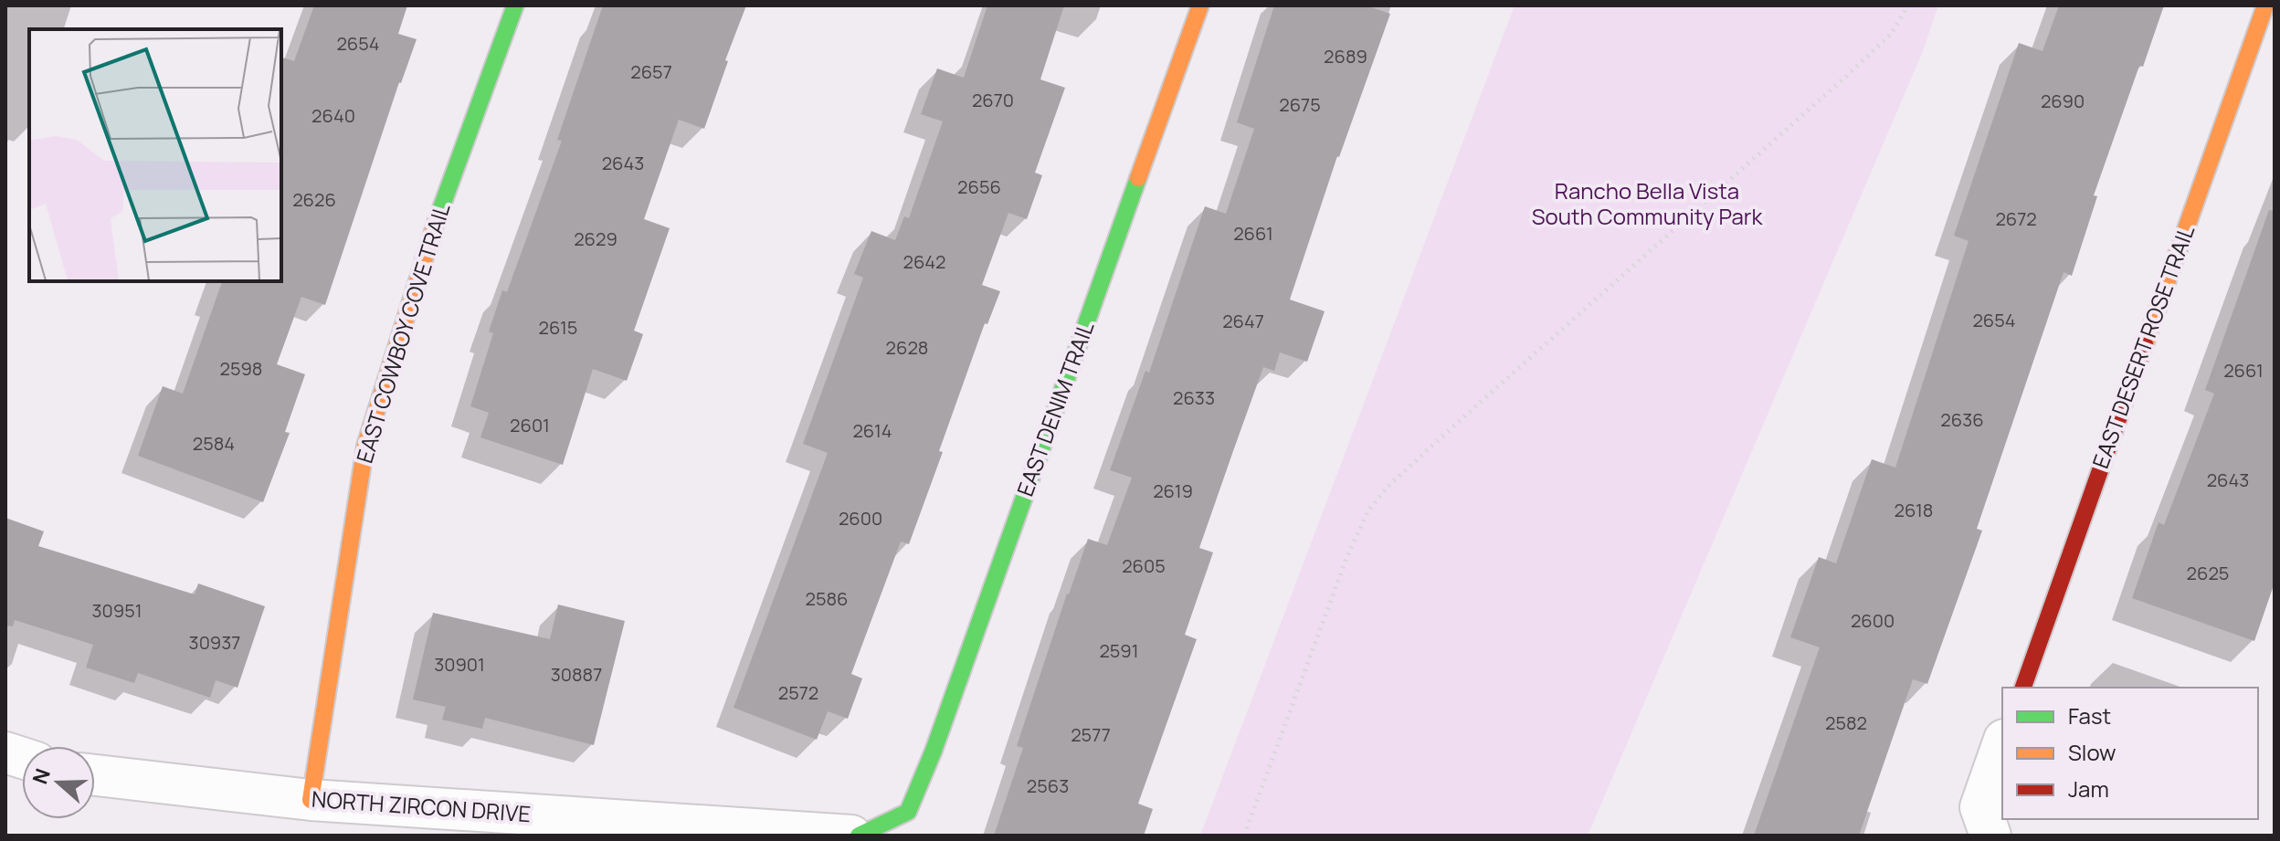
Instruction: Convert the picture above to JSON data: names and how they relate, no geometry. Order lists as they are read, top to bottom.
{
  "streets": {
    "street": [
      "EAST COWBOY COVE TRAIL",
      "EAST DESERT ROSE TRAIL",
      "EAST DENIM TRAIL",
      "NORTH ZIRCON DRIVE"
    ]
  },
  "crossings": [
    ["EAST COWBOY COVE TRAIL", "NORTH ZIRCON DRIVE"]
  ],
  "parks": ["Rancho Bella Vista South Community Park"],
  "house_numbers": [
    "2654",
    "2689",
    "2657",
    "2670",
    "2690",
    "2675",
    "2640",
    "2643",
    "2656",
    "2626",
    "2672",
    "2661",
    "2629",
    "2642",
    "2654",
    "2647",
    "2615",
    "2628",
    "2598",
    "2661",
    "2633",
    "2636",
    "2601",
    "2614",
    "2584",
    "2643",
    "2619",
    "2618",
    "2600",
    "2605",
    "2625",
    "2586",
    "30951",
    "2600",
    "30937",
    "2591",
    "30901",
    "30887",
    "2572",
    "2582",
    "2577",
    "2563"
  ],
  "legend": ["Fast", "Slow", "Jam"],
  "north": "left"
}
